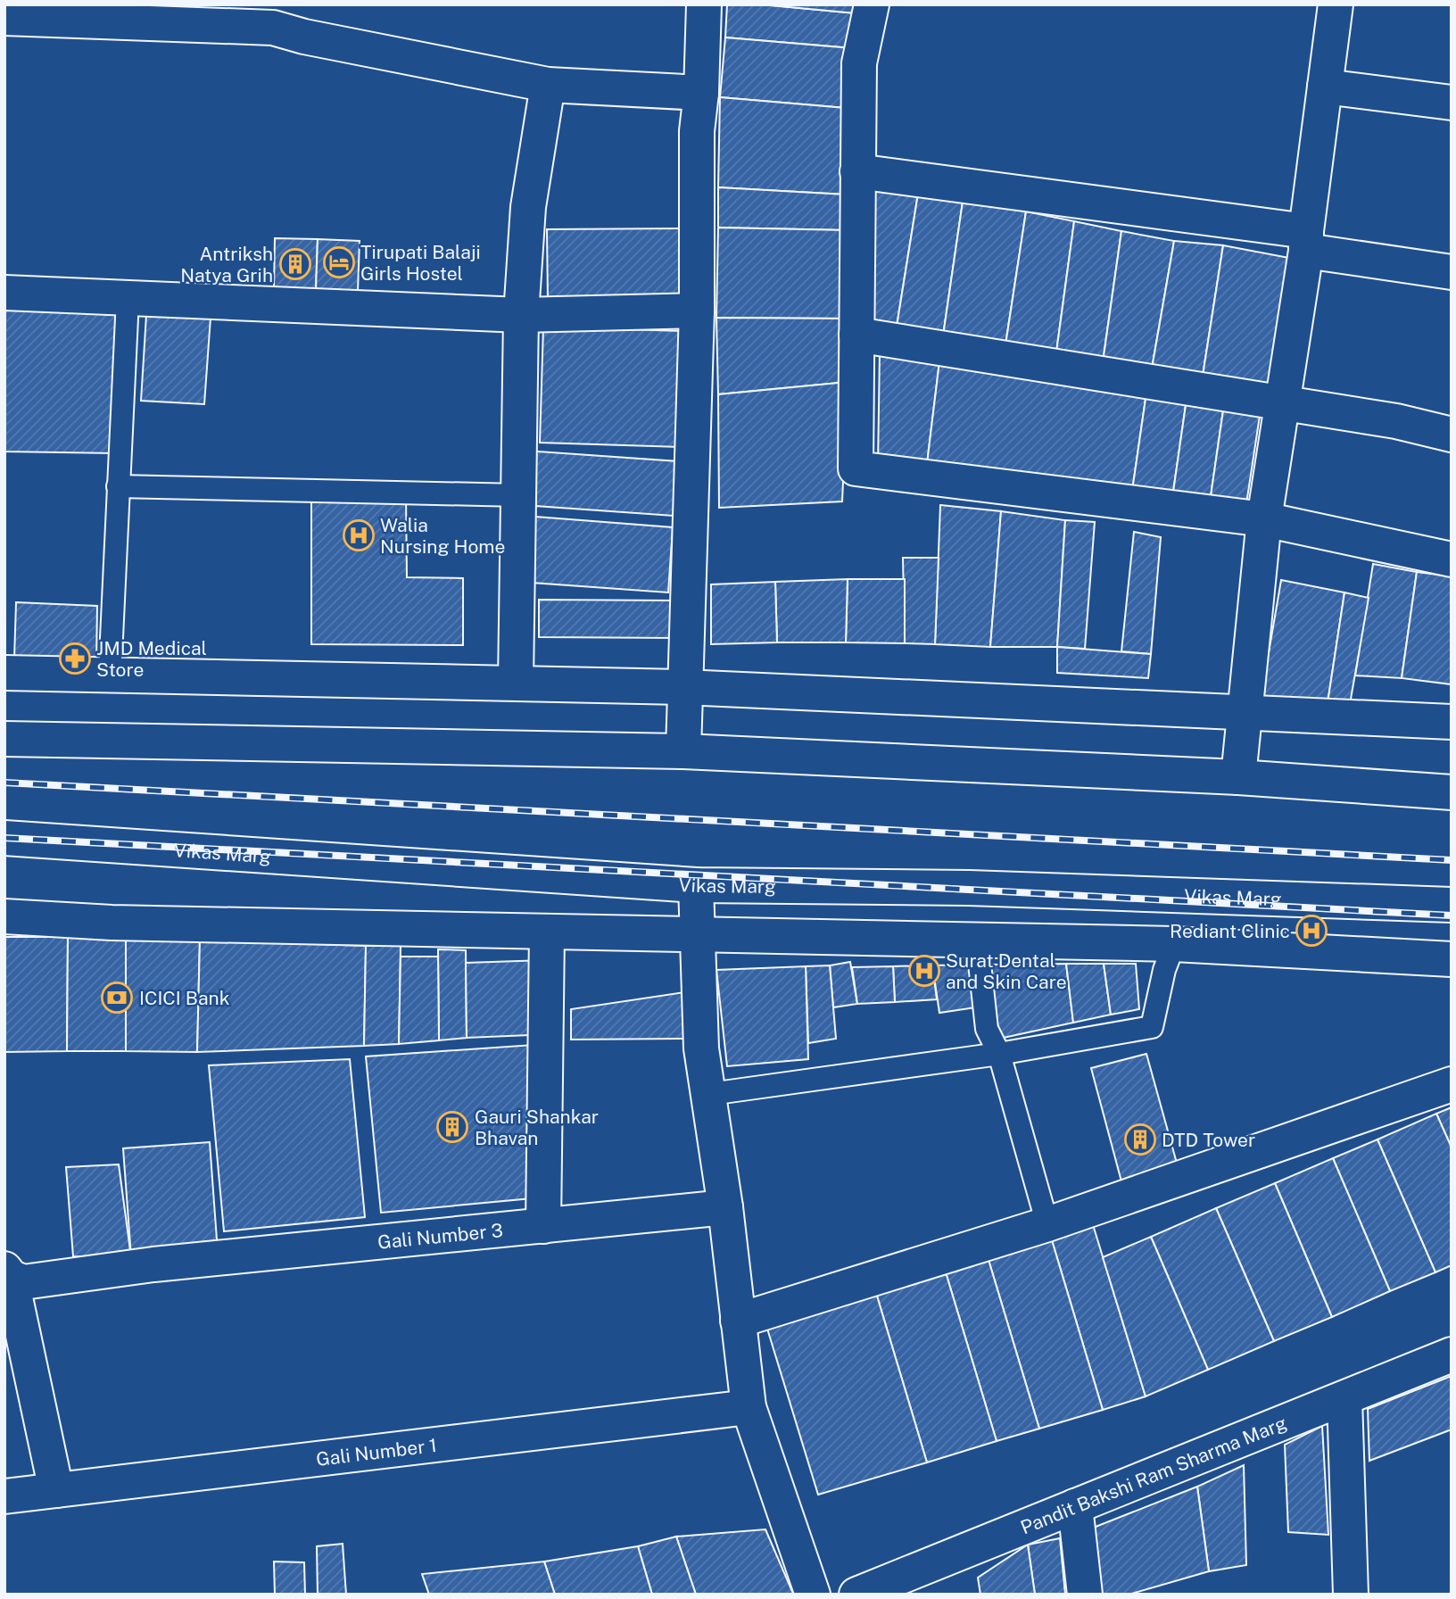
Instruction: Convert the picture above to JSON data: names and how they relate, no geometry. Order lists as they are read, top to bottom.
{
  "streets": {
    "street": [
      "Vikas Marg",
      "Gali Number 3",
      "Gali Number 1",
      "Pandit Bakshi Ram Sharma Marg"
    ]
  },
  "places": {
    "hotel": ["Tirupati Balaji Girls Hostel"],
    "building": ["Antriksh Natya Grih", "Gauri Shankar Bhavan", "DTD Tower"],
    "hospital": ["Walia Nursing Home", "Rediant Clinic", "Surat Dental and Skin Care"],
    "pharmacy": ["JMD Medical Store"],
    "bank": ["ICICI Bank"]
  }
}
